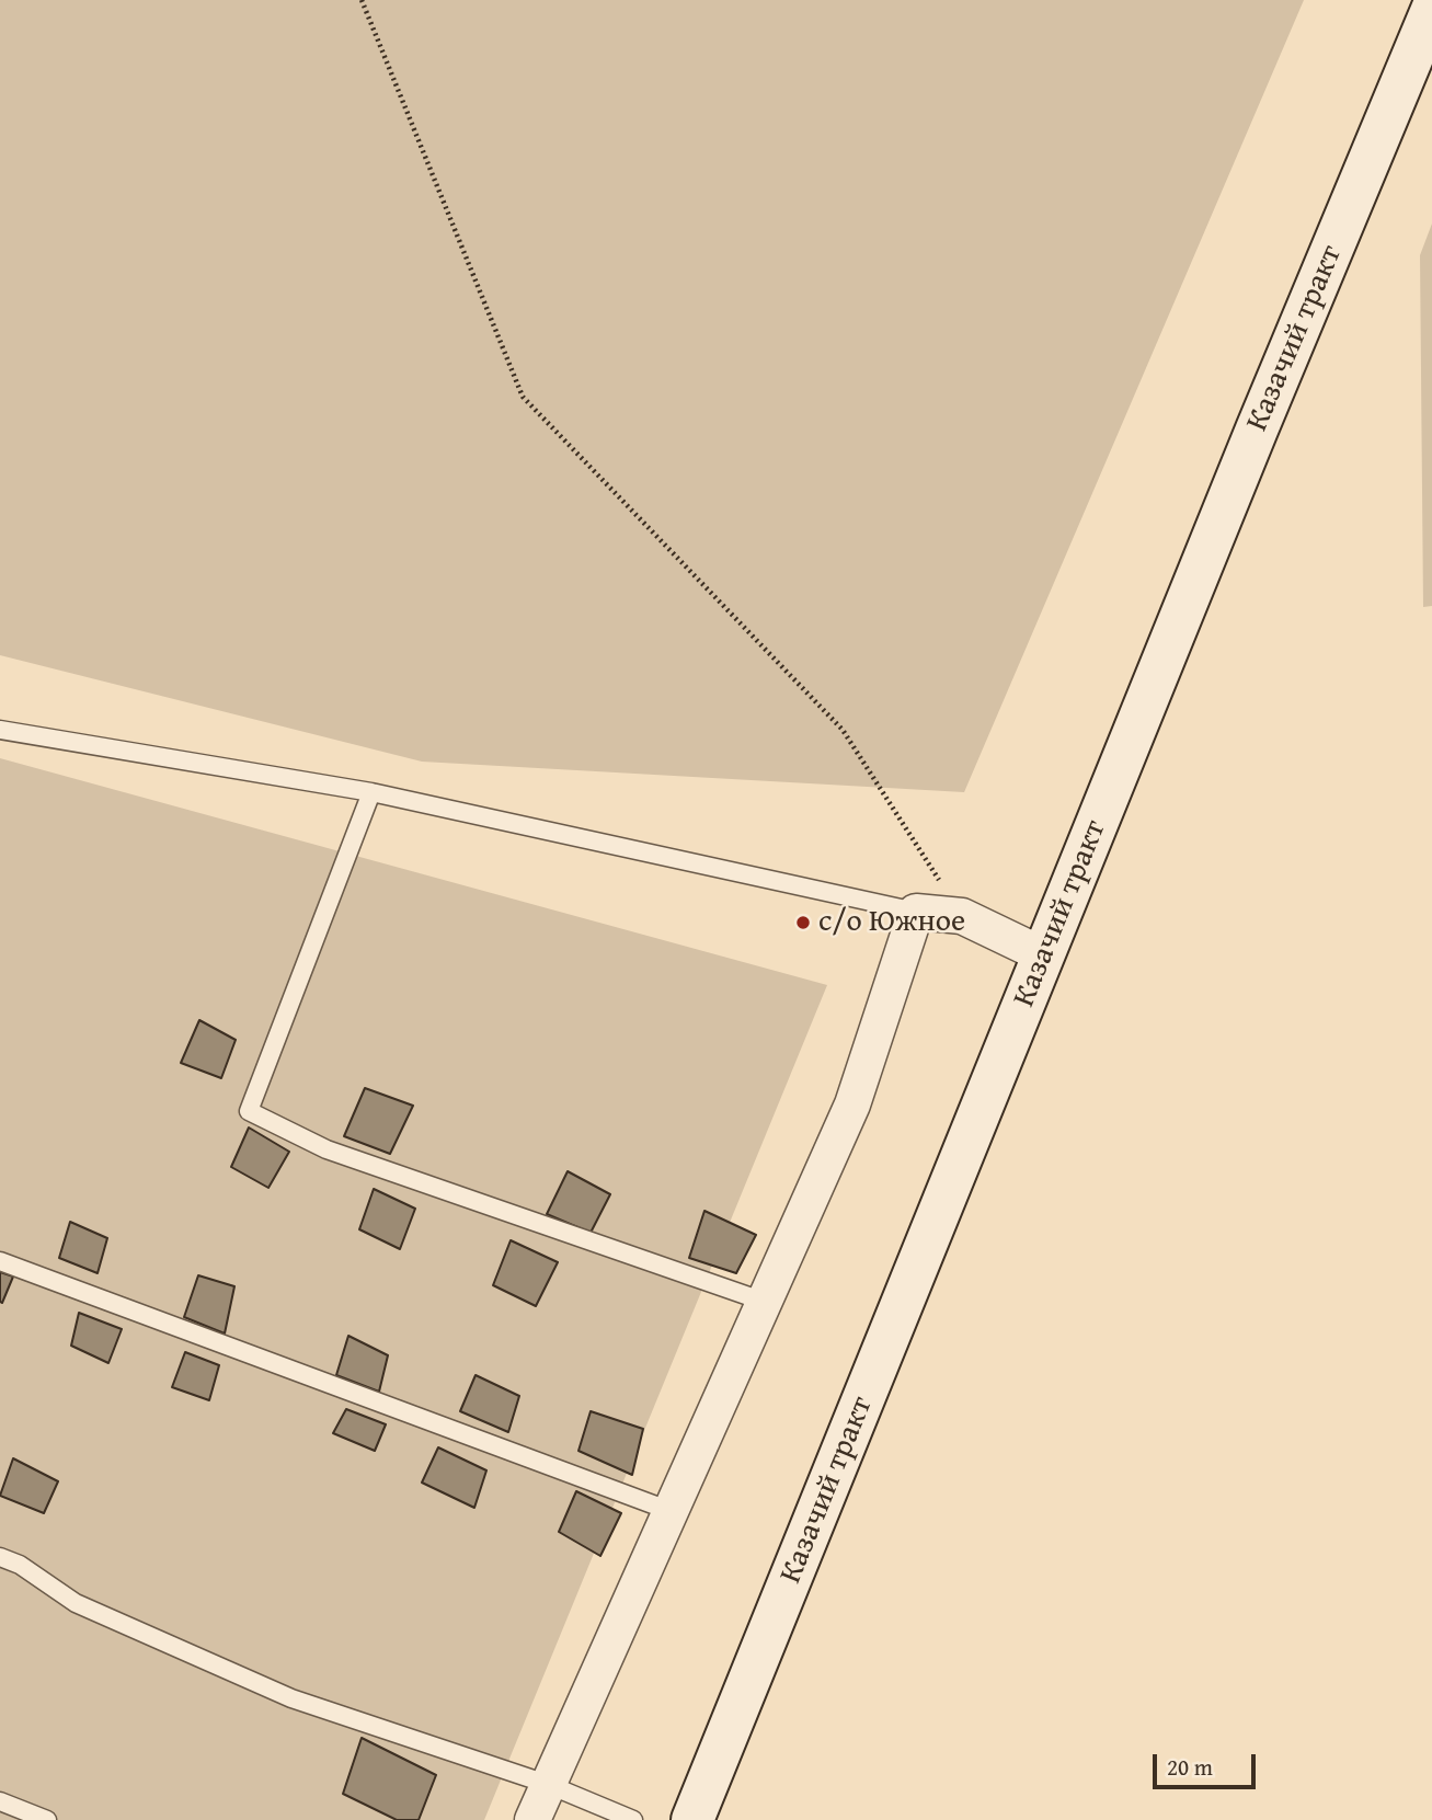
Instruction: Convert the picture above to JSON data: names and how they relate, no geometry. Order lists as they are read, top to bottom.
{
  "streets": {
    "main road": ["Казачий тракт"]
  },
  "places": ["с/о Южное"],
  "scale_bar": "20 m"
}
